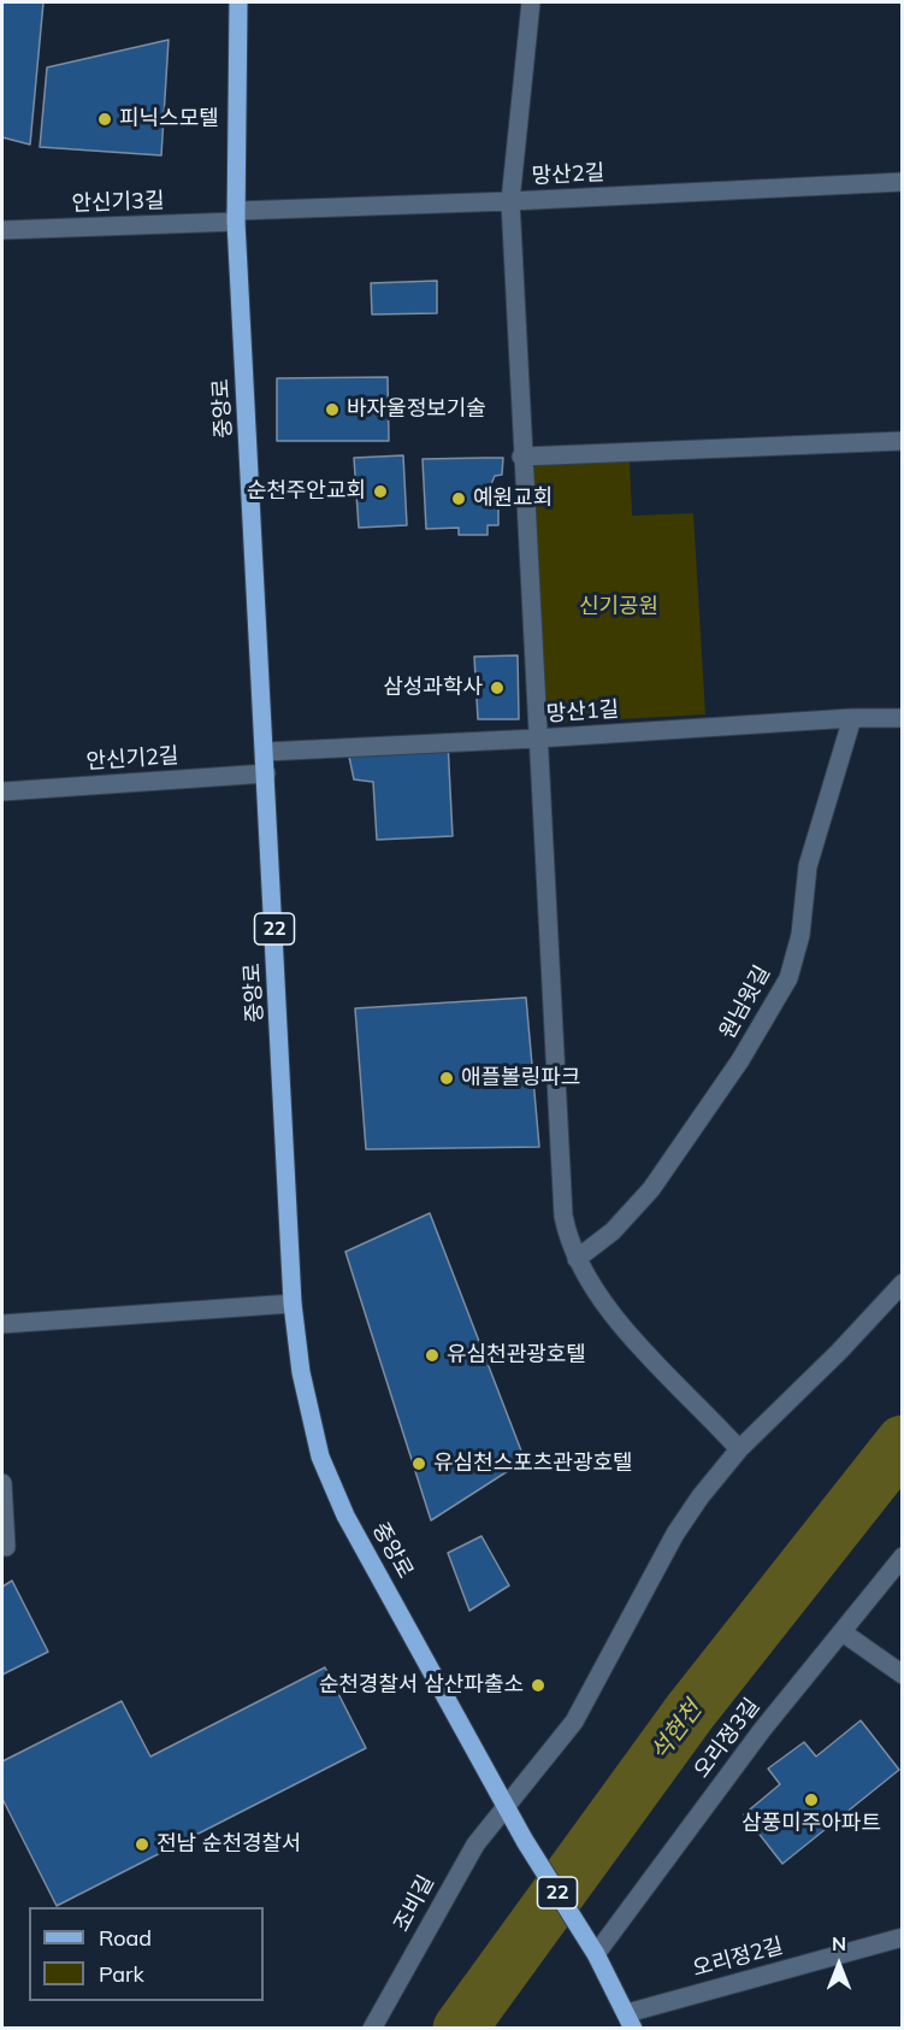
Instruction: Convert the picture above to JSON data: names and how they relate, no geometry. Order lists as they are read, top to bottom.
{
  "streets": {
    "main road": ["중앙로", "22"],
    "street": [
      "망산2길",
      "안신기3길",
      "망산1길",
      "안신기2길",
      "원님윗길",
      "오리정3길",
      "조비길",
      "오리정2길"
    ]
  },
  "crossings": [
    ["망산2길", "안신기3길"],
    ["망산2길", "중앙로"],
    ["안신기3길", "중앙로"],
    ["중앙로", "망산1길"],
    ["중앙로", "안신기2길"],
    ["중앙로", "22"],
    ["중앙로", "오리정3길"],
    ["중앙로", "조비길"],
    ["망산1길", "원님윗길"],
    ["22", "오리정3길"],
    ["22", "오리정2길"]
  ],
  "water": ["석현천"],
  "parks": ["신기공원"],
  "places": [
    "피닉스모텔",
    "바자울정보기술",
    "순천주안교회",
    "예원교회",
    "삼성과학사",
    "애플볼링파크",
    "유심천관광호텔",
    "유심천스포츠관광호텔",
    "순천경찰서 삼산파출소",
    "삼풍미주아파트",
    "전남 순천경찰서"
  ],
  "legend": ["Road", "Park"],
  "north": "top"
}
